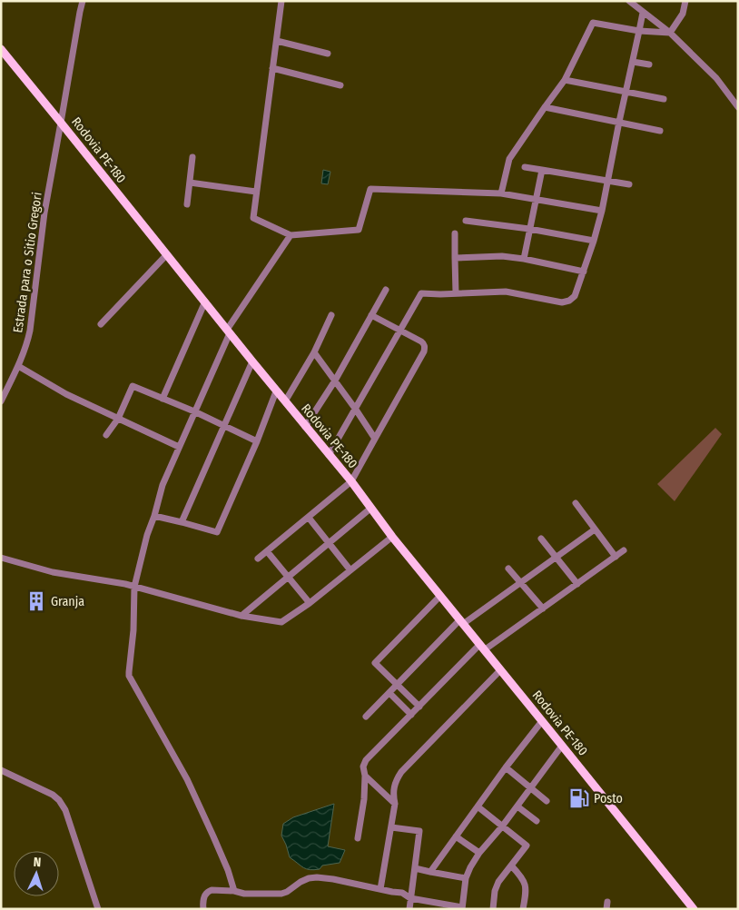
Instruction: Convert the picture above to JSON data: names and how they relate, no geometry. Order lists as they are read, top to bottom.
{
  "streets": {
    "main road": ["Rodovia PE-180"],
    "street": ["Estrada para o Sitio Gregori"]
  },
  "crossings": [
    ["Rodovia PE-180", "Estrada para o Sitio Gregori"]
  ],
  "places": {
    "building": ["Granja"],
    "fuel station": ["Posto"]
  },
  "north": "top"
}
